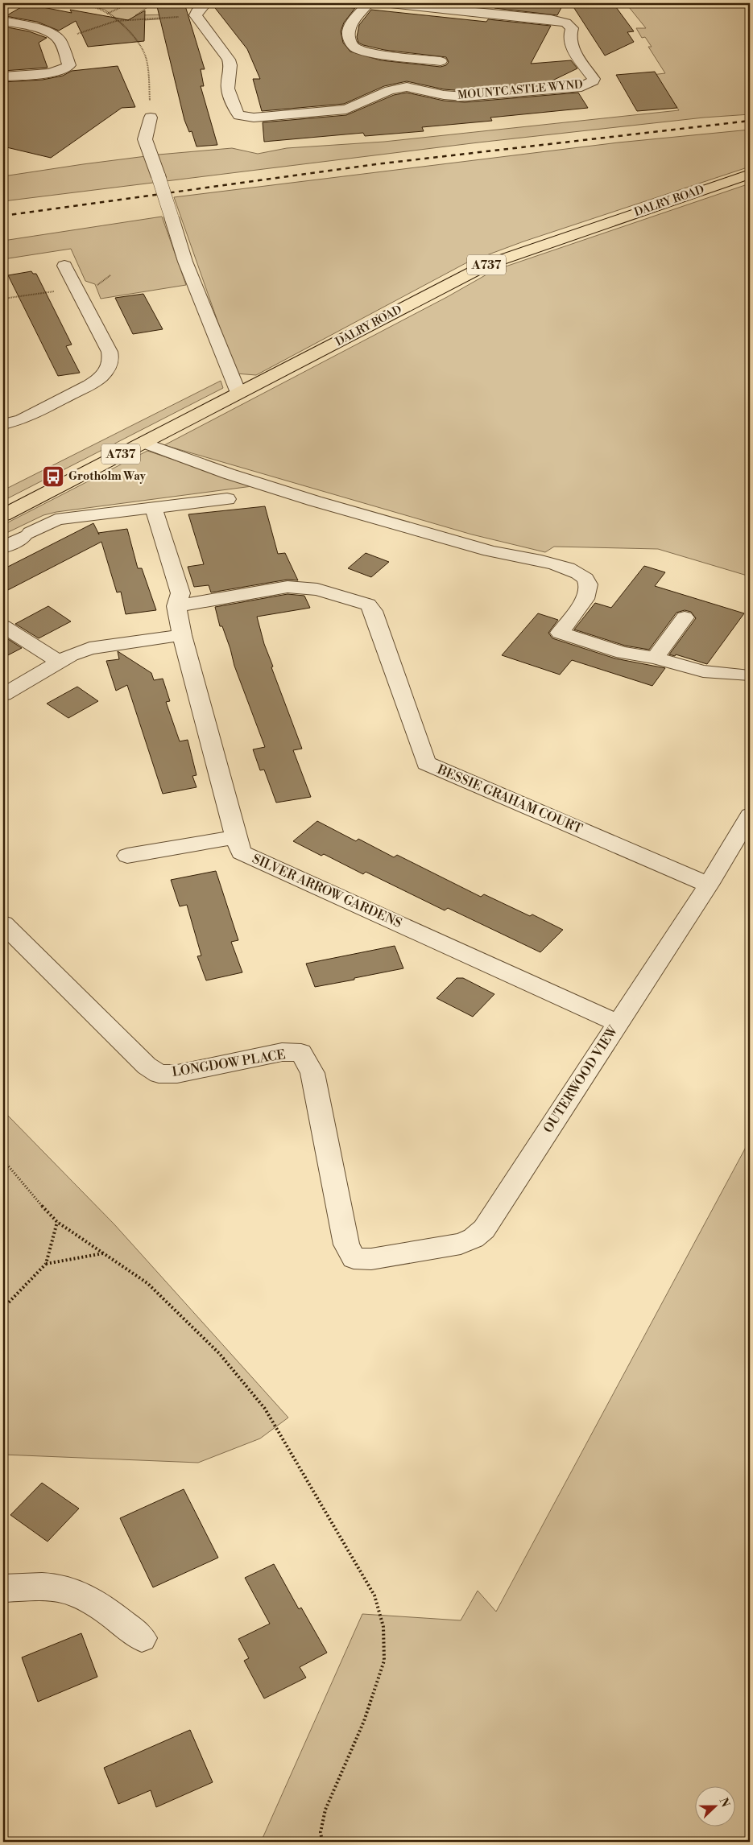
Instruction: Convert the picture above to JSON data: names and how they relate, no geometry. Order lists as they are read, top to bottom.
{
  "streets": {
    "highway": ["DALRY ROAD", "A737"],
    "street": [
      "MOUNTCASTLE WYND",
      "BESSIE GRAHAM COURT",
      "SILVER ARROW GARDENS",
      "LONGDOW PLACE",
      "OUTERWOOD VIEW"
    ]
  },
  "crossings": [
    ["BESSIE GRAHAM COURT", "SILVER ARROW GARDENS"],
    ["BESSIE GRAHAM COURT", "OUTERWOOD VIEW"],
    ["SILVER ARROW GARDENS", "OUTERWOOD VIEW"],
    ["LONGDOW PLACE", "OUTERWOOD VIEW"]
  ],
  "places": {
    "bus stop": ["Grotholm Way"]
  },
  "north": "right"
}
